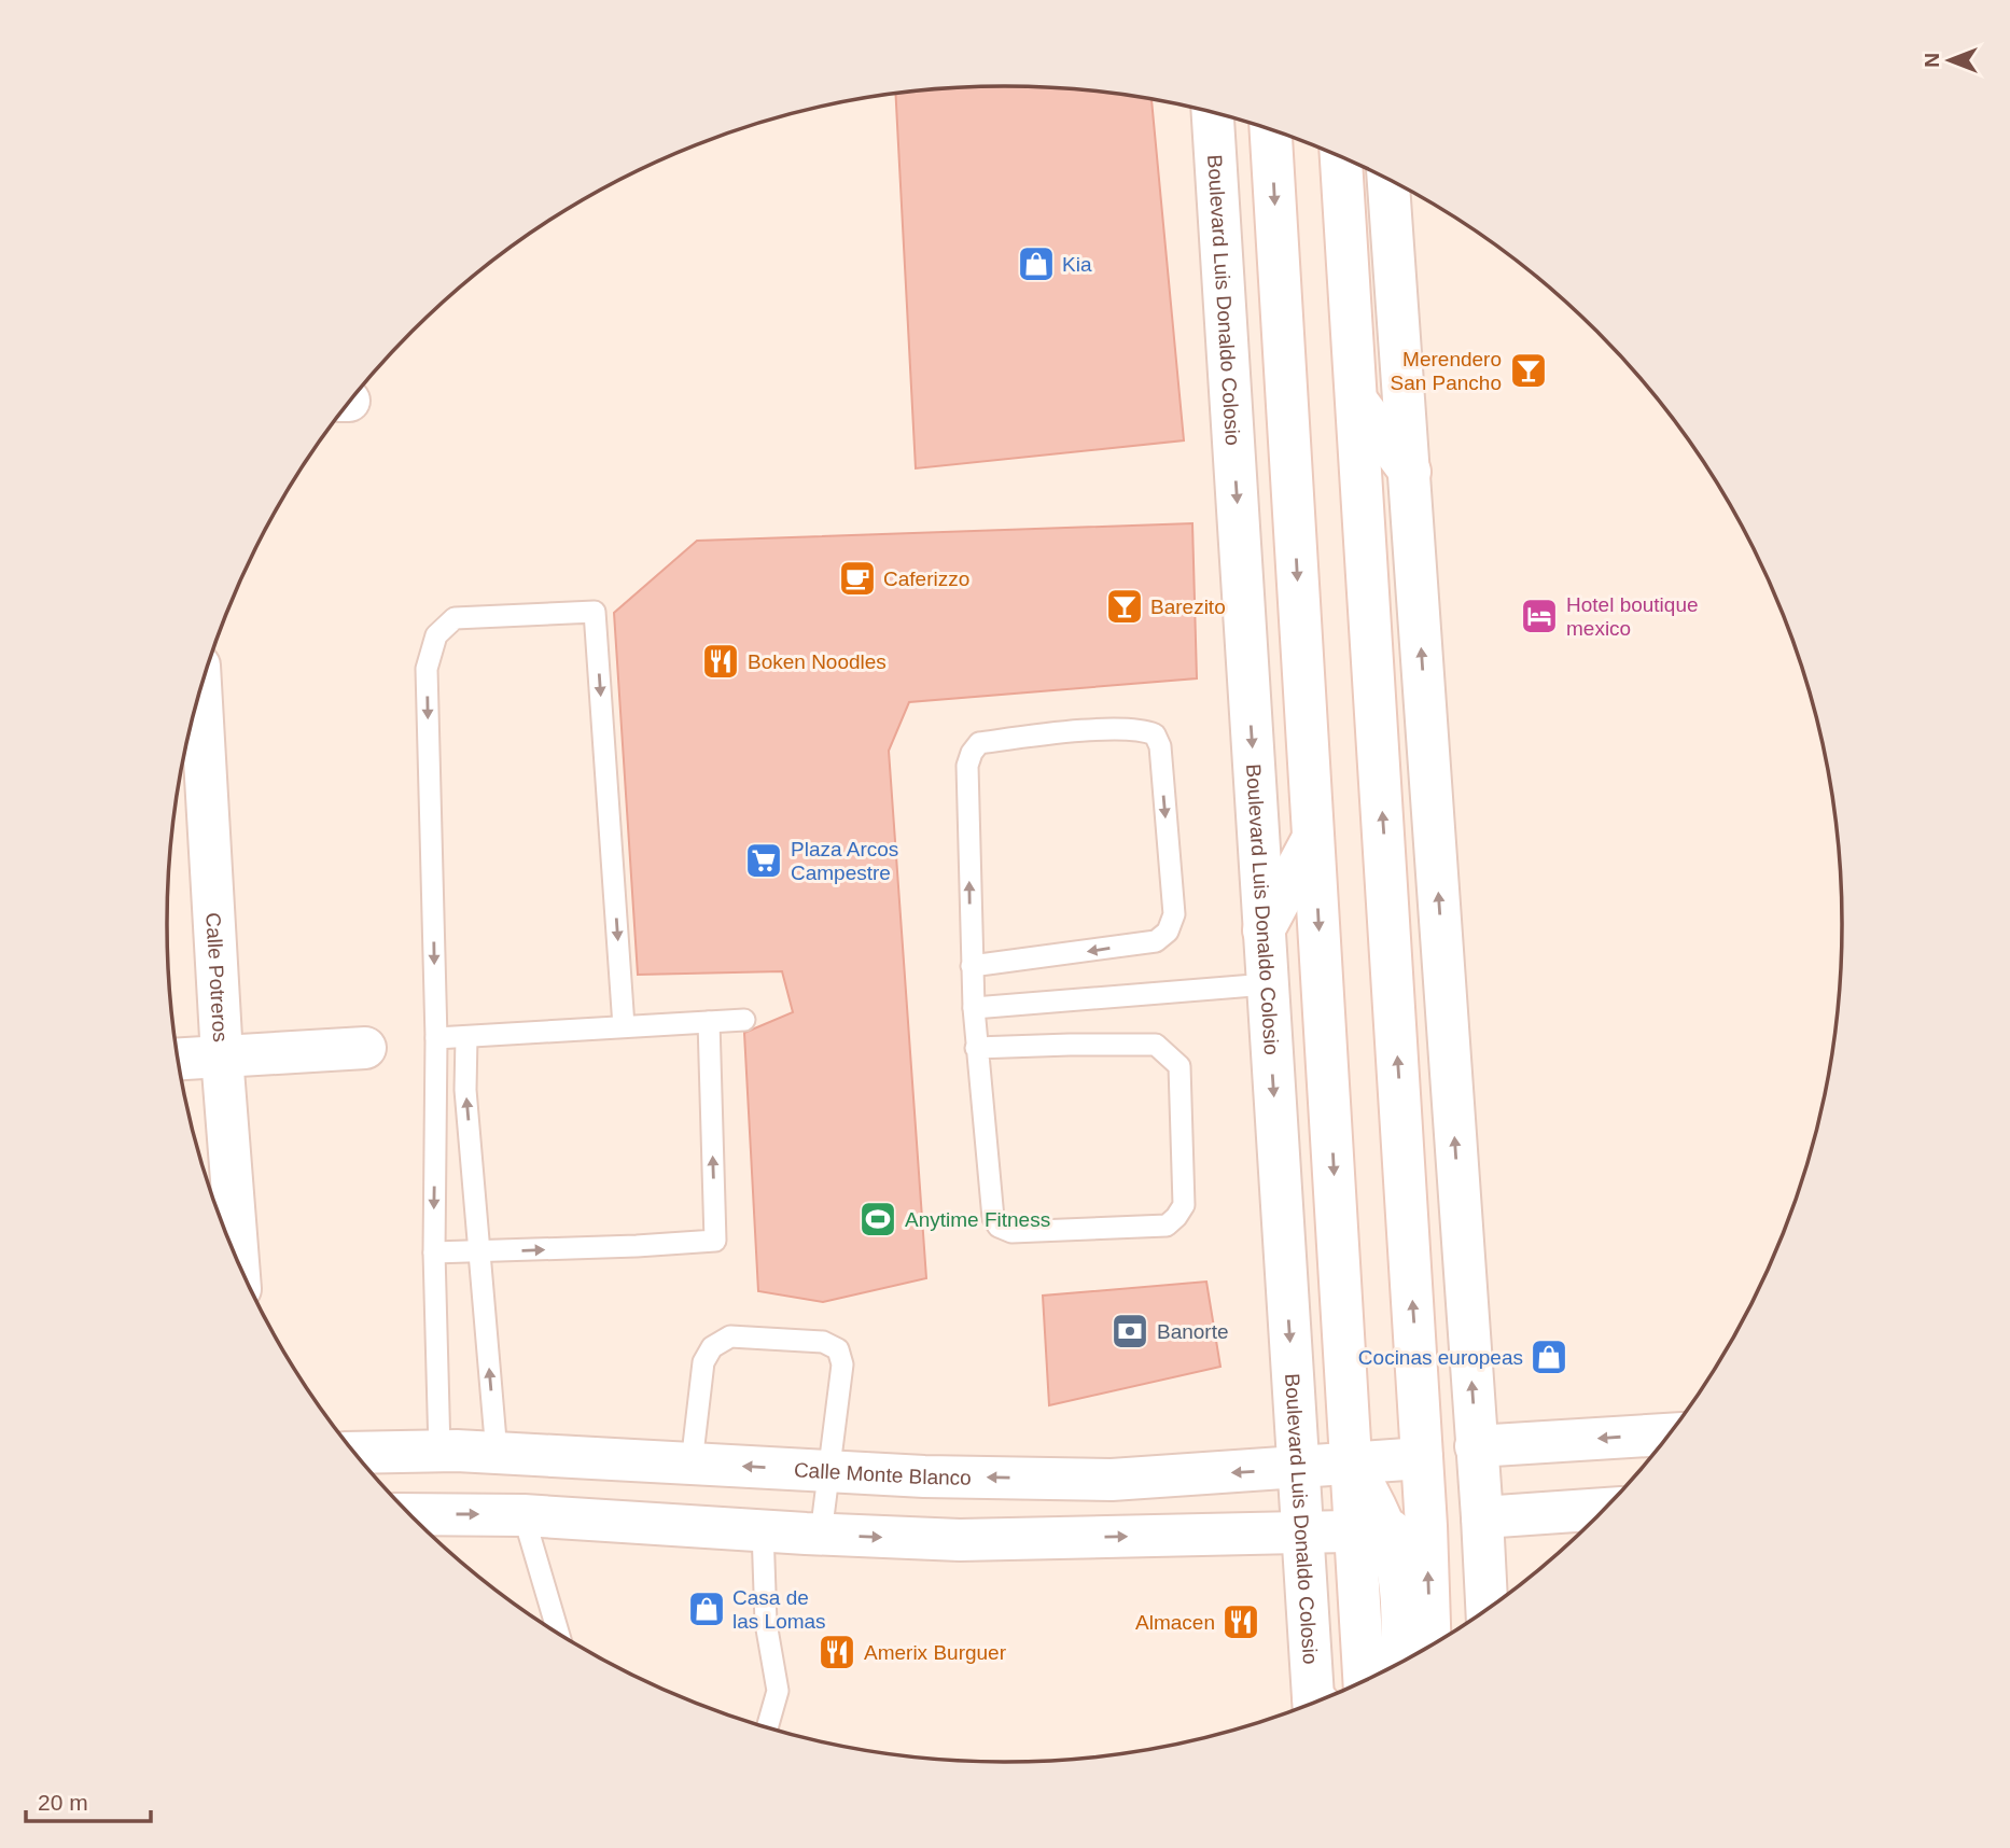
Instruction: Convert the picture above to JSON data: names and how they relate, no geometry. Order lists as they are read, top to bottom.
{
  "streets": {
    "street": ["Boulevard Luis Donaldo Colosio", "Calle Potreros", "Calle Monte Blanco"]
  },
  "crossings": [
    ["Boulevard Luis Donaldo Colosio", "Calle Monte Blanco"]
  ],
  "places": {
    "shop": ["Kia", "Cocinas europeas", "Casa de las Lomas"],
    "bar": ["Merendero San Pancho", "Barezito"],
    "cafe": ["Caferizzo"],
    "hotel": ["Hotel boutique mexico"],
    "restaurant": ["Boken Noodles", "Almacen", "Amerix Burguer"],
    "supermarket": ["Plaza Arcos Campestre"],
    "sports": ["Anytime Fitness"],
    "bank": ["Banorte"]
  },
  "scale_bar": "20 m",
  "north": "left"
}
